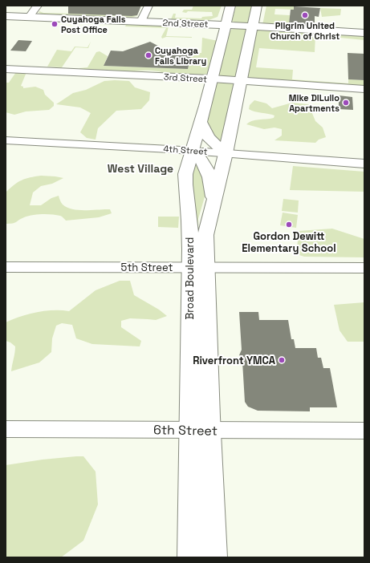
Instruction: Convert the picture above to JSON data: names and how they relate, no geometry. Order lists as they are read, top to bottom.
{
  "streets": {
    "main road": ["2nd Street", "Broad Boulevard"],
    "street": [
      "3rd Street",
      "4th Street",
      "5th Street",
      "6th Street"
    ]
  },
  "crossings": [
    ["2nd Street", "Broad Boulevard"],
    ["3rd Street", "Broad Boulevard"],
    ["4th Street", "Broad Boulevard"],
    ["5th Street", "Broad Boulevard"],
    ["Broad Boulevard", "6th Street"]
  ],
  "districts": ["West Village"],
  "places": [
    "Pilgrim United Church of Christ",
    "Cuyahoga Falls Post Office",
    "Cuyahoga Falls Library",
    "Mike DiLullo Apartments",
    "Gordon Dewitt Elementary School",
    "Riverfront YMCA"
  ]
}
